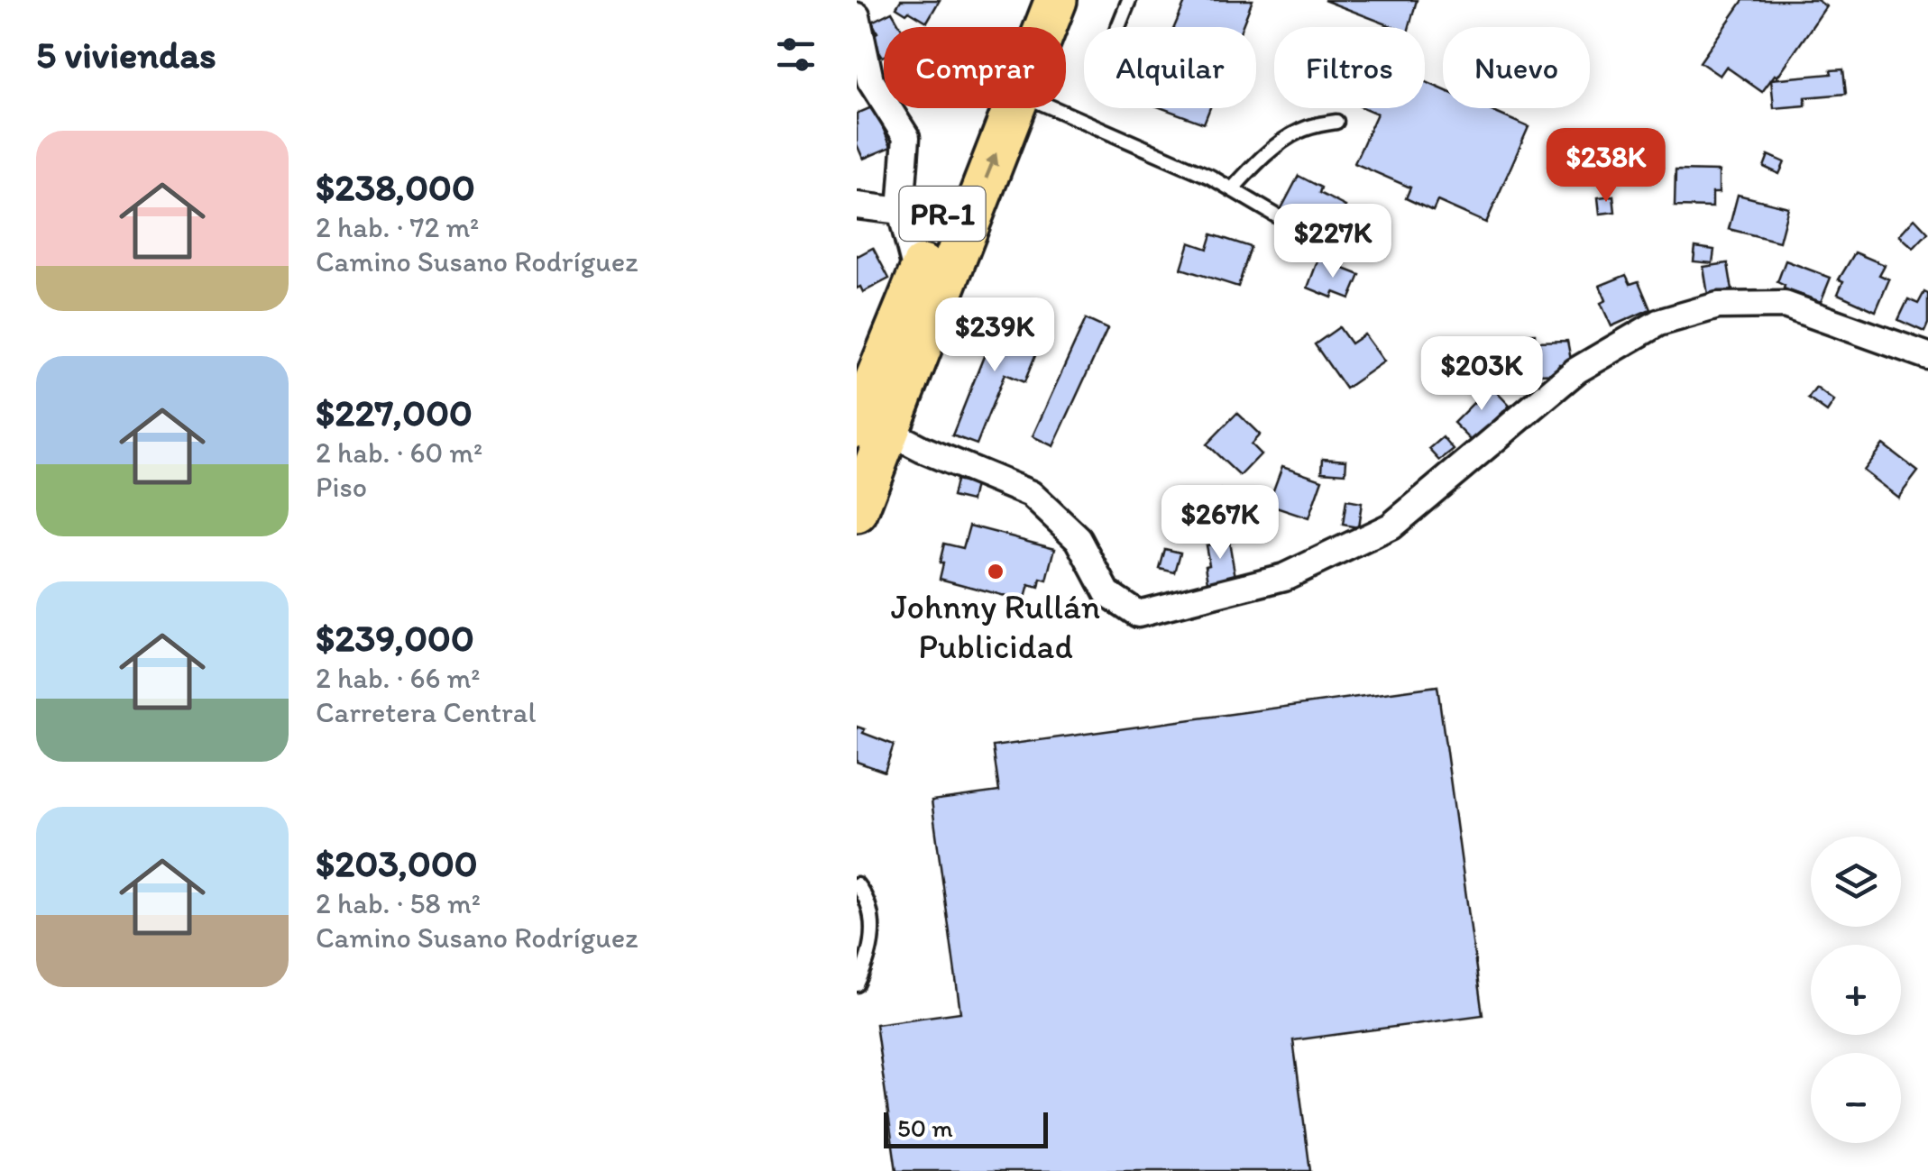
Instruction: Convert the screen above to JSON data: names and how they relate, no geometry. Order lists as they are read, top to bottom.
{
  "streets": {
    "highway": ["PR-1"]
  },
  "places": ["Johnny Rullán Publicidad"],
  "scale_bar": "50 m",
  "page": {
    "heading": "5 viviendas",
    "chip": [
      "Comprar",
      "Alquilar",
      "Filtros",
      "Nuevo"
    ],
    "list": [
      {
        "name": "$238,000",
        "note": "2 hab. · 72 m² · Camino Susano Rodríguez"
      },
      {
        "name": "$227,000",
        "note": "2 hab. · 60 m² · Piso"
      },
      {
        "name": "$239,000",
        "note": "2 hab. · 66 m² · Carretera Central"
      },
      {
        "name": "$203,000",
        "note": "2 hab. · 58 m² · Camino Susano Rodríguez"
      }
    ],
    "price": [
      "$238K",
      "$227K",
      "$239K",
      "$203K",
      "$267K"
    ],
    "map_buttons": ["+", "−"],
    "scale": "50 m"
  }
}
